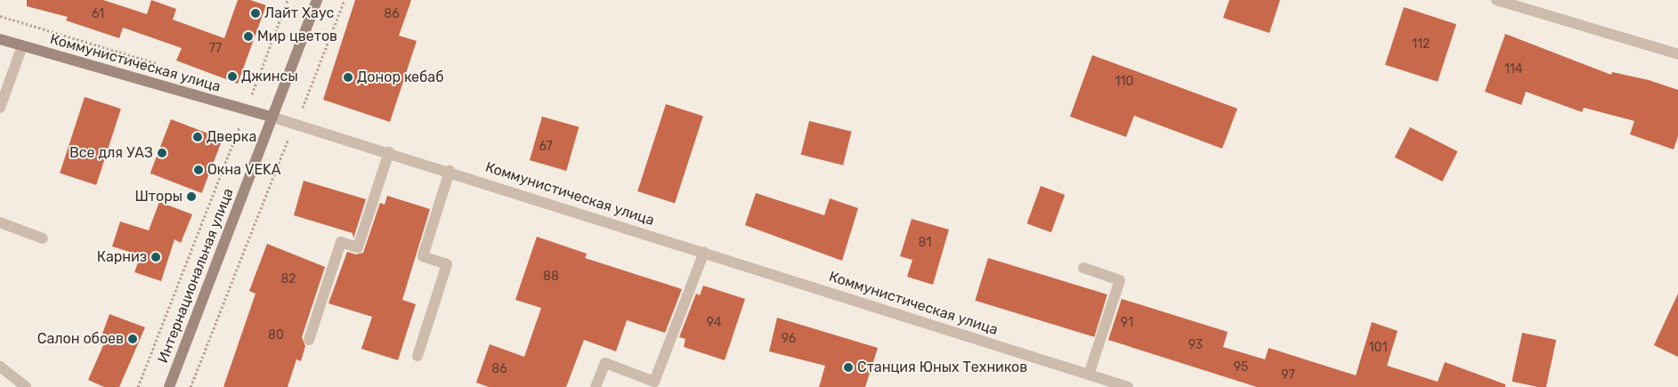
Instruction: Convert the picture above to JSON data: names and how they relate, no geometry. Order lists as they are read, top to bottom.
{
  "streets": {
    "main road": ["Коммунистическая улица", "Интернациональная улица"]
  },
  "crossings": [
    ["Коммунистическая улица", "Интернациональная улица"]
  ],
  "places": [
    "Лайт Хаус",
    "Мир цветов",
    "Джинсы",
    "Донор кебаб",
    "Дверка",
    "Все для УАЗ",
    "Окна VEKA",
    "Шторы",
    "Карниз",
    "Салон обоев",
    "Станция Юных Техников"
  ],
  "house_numbers": [
    "61",
    "86",
    "112",
    "77",
    "114",
    "110",
    "67",
    "81",
    "88",
    "82",
    "94",
    "91",
    "80",
    "96",
    "93",
    "101",
    "95",
    "86",
    "97"
  ]
}
